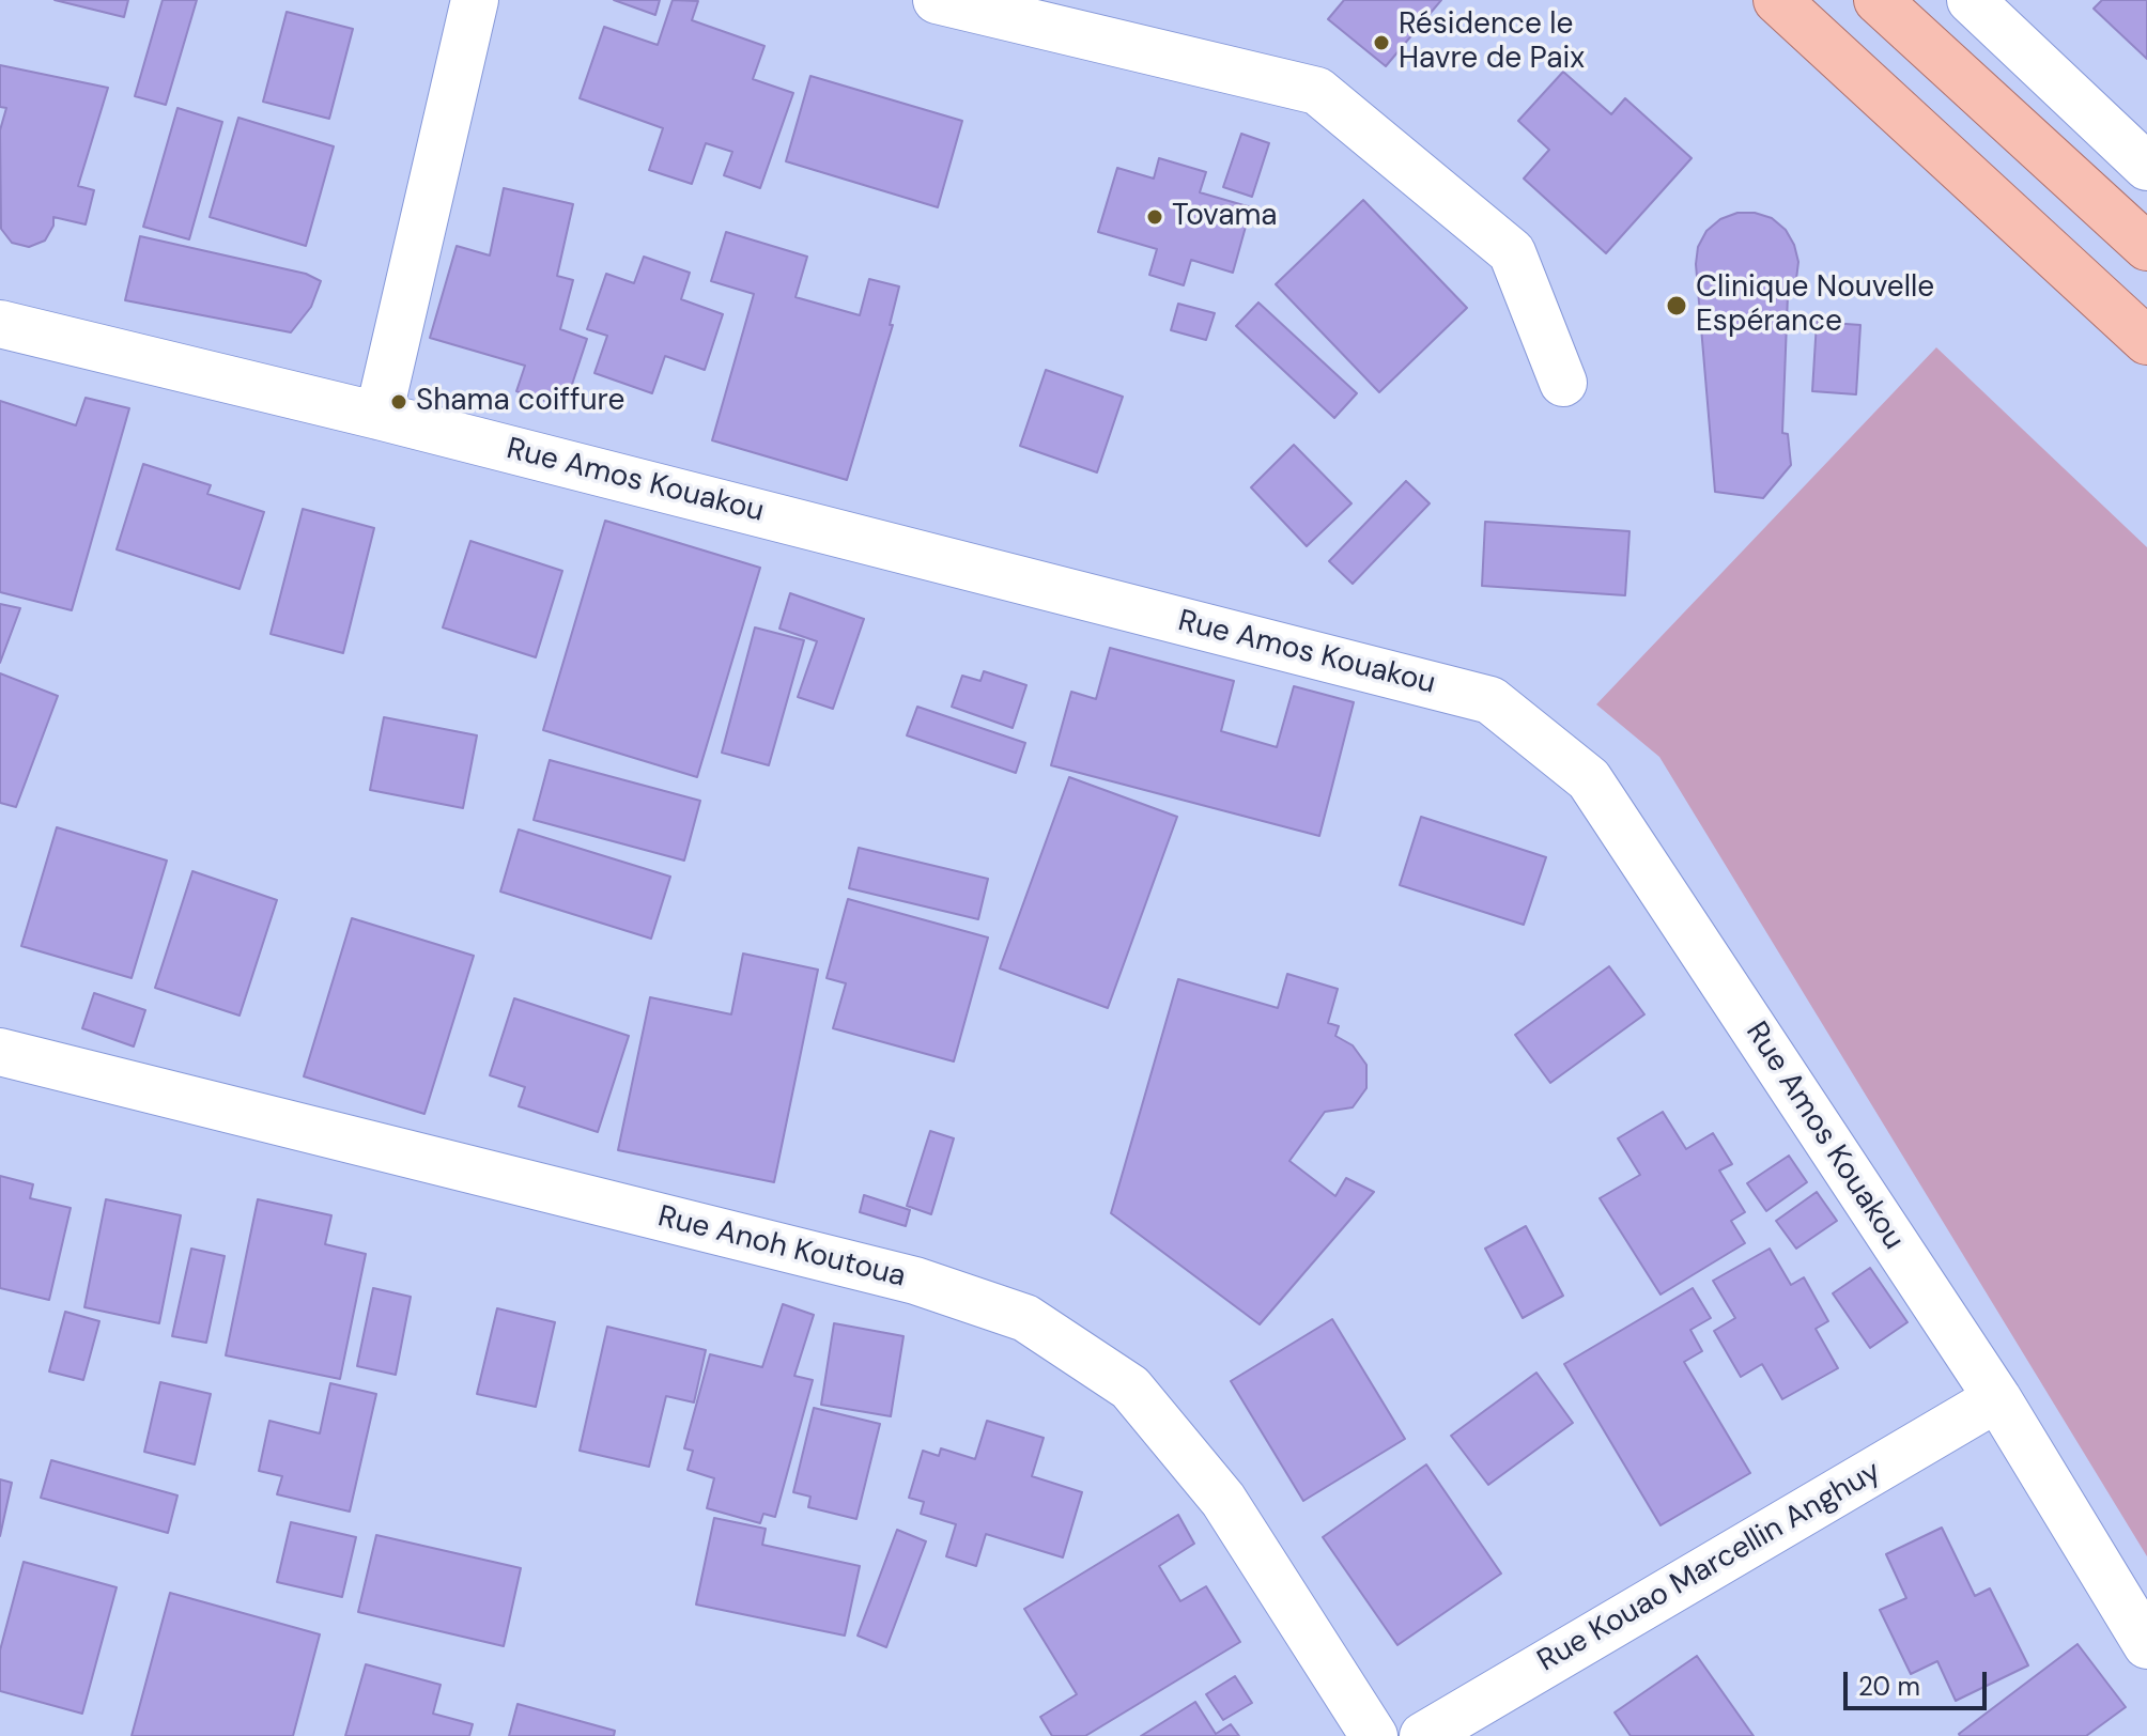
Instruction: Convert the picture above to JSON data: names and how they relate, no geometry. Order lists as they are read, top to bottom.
{
  "streets": {
    "street": ["Rue Amos Kouakou", "Rue Anoh Koutoua", "Rue Kouao Marcellin Anghuy"]
  },
  "crossings": [
    ["Rue Amos Kouakou", "Rue Kouao Marcellin Anghuy"]
  ],
  "places": [
    "Résidence le Havre de Paix",
    "Tovama",
    "Clinique Nouvelle Espérance",
    "Shama coiffure"
  ],
  "scale_bar": "20 m"
}
